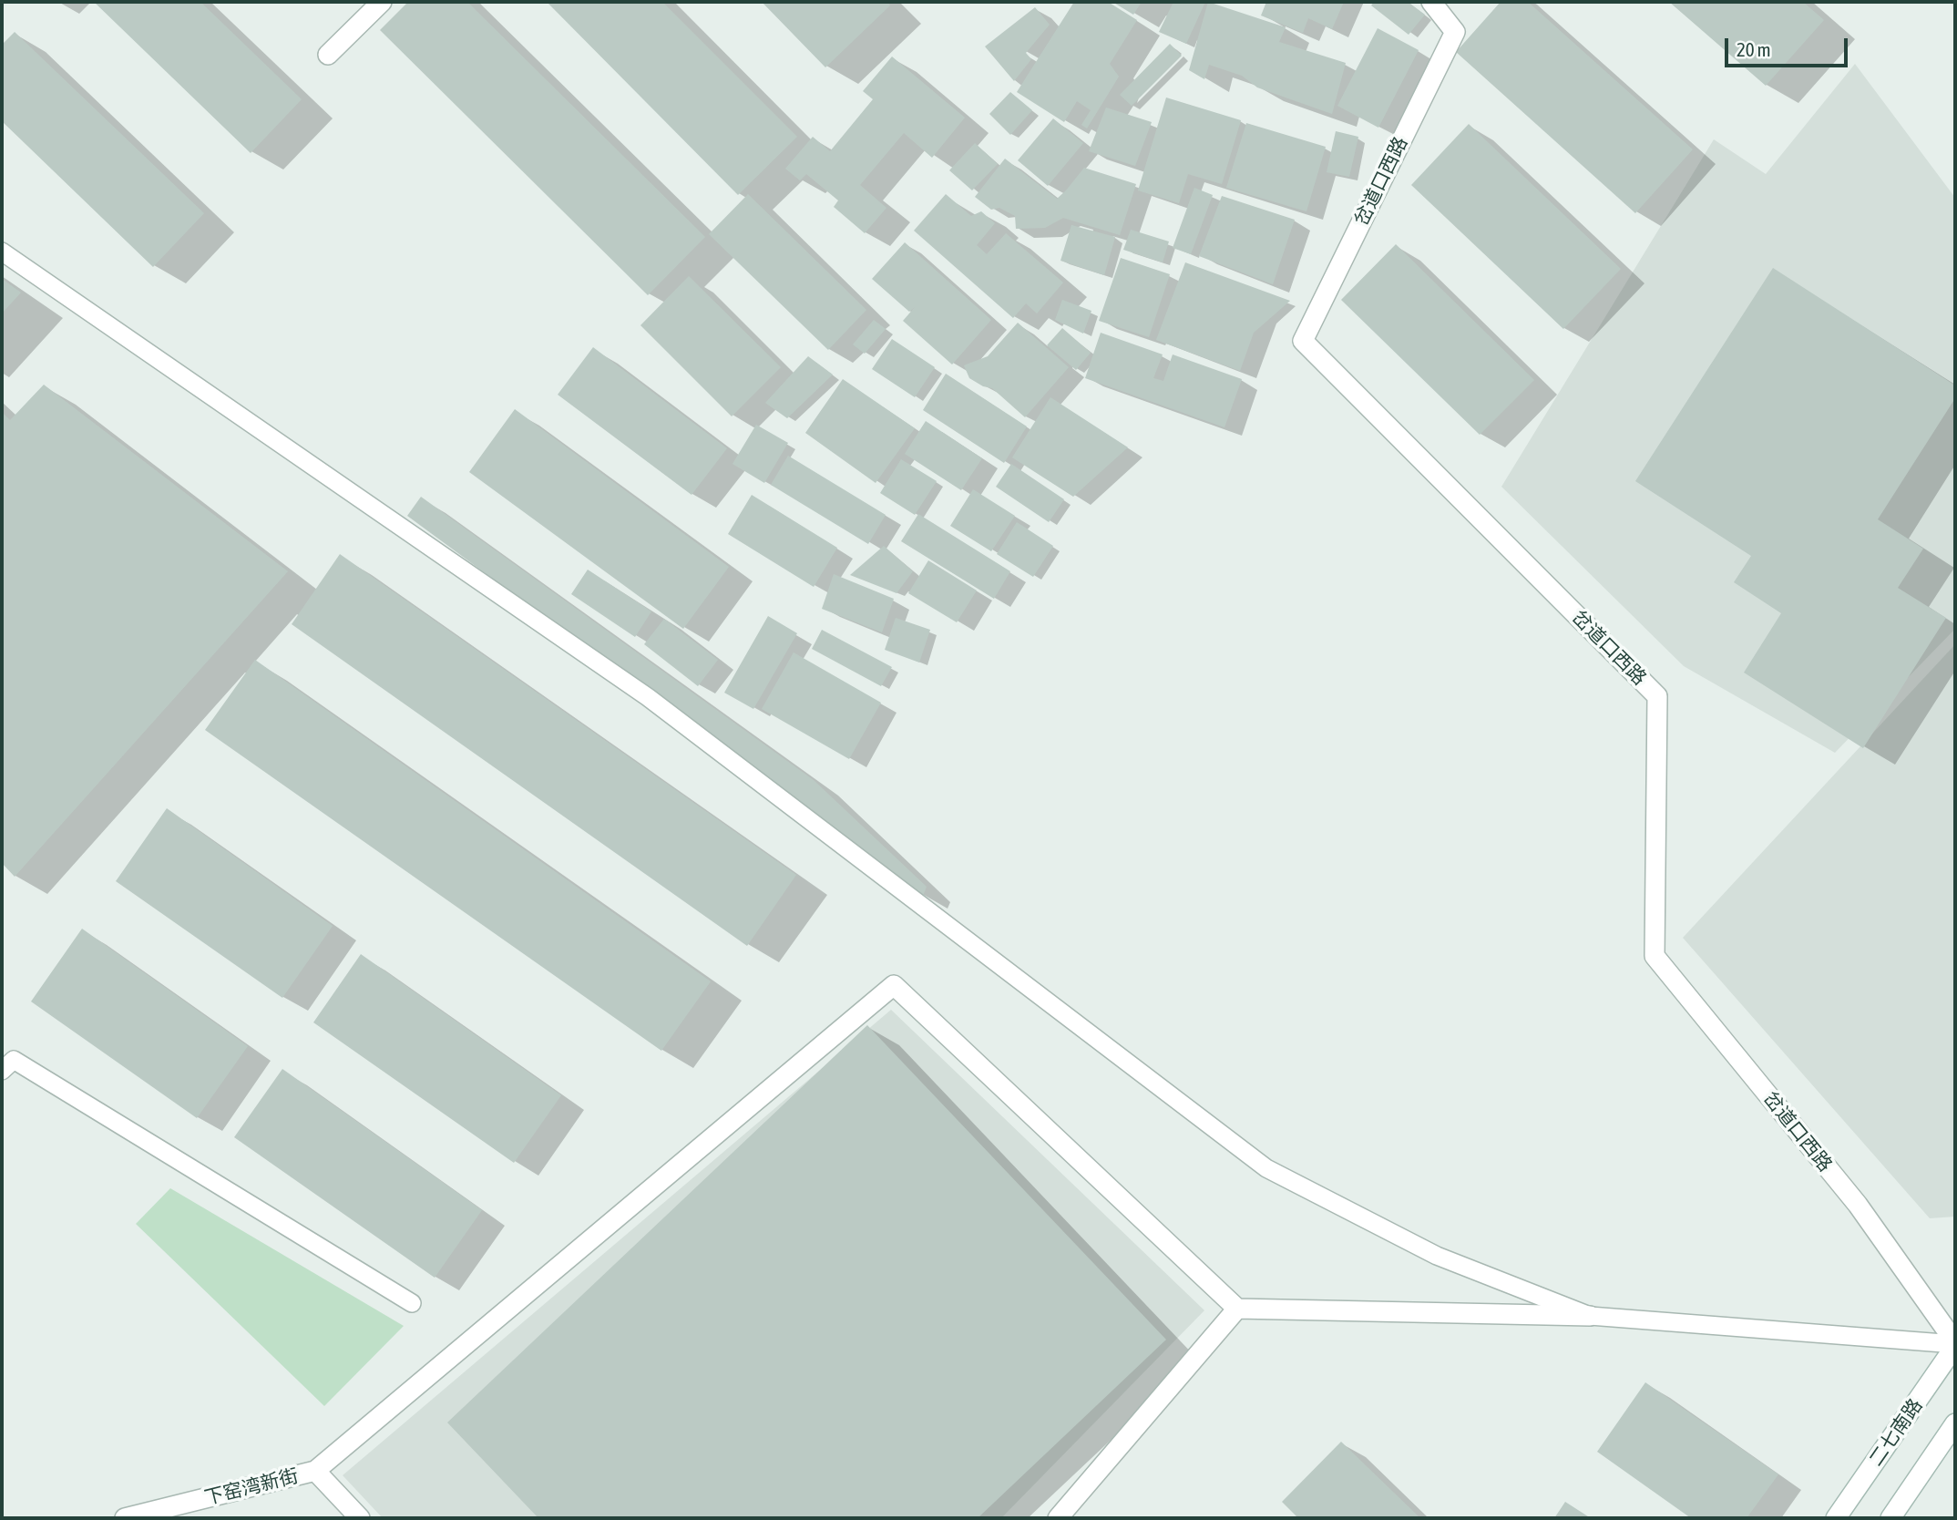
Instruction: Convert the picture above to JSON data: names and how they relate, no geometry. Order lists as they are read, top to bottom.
{
  "streets": {
    "street": ["岔道口西路", "二七南路", "下窑湾新街"]
  },
  "crossings": [
    ["岔道口西路", "二七南路"]
  ],
  "scale_bar": "20 m"
}
